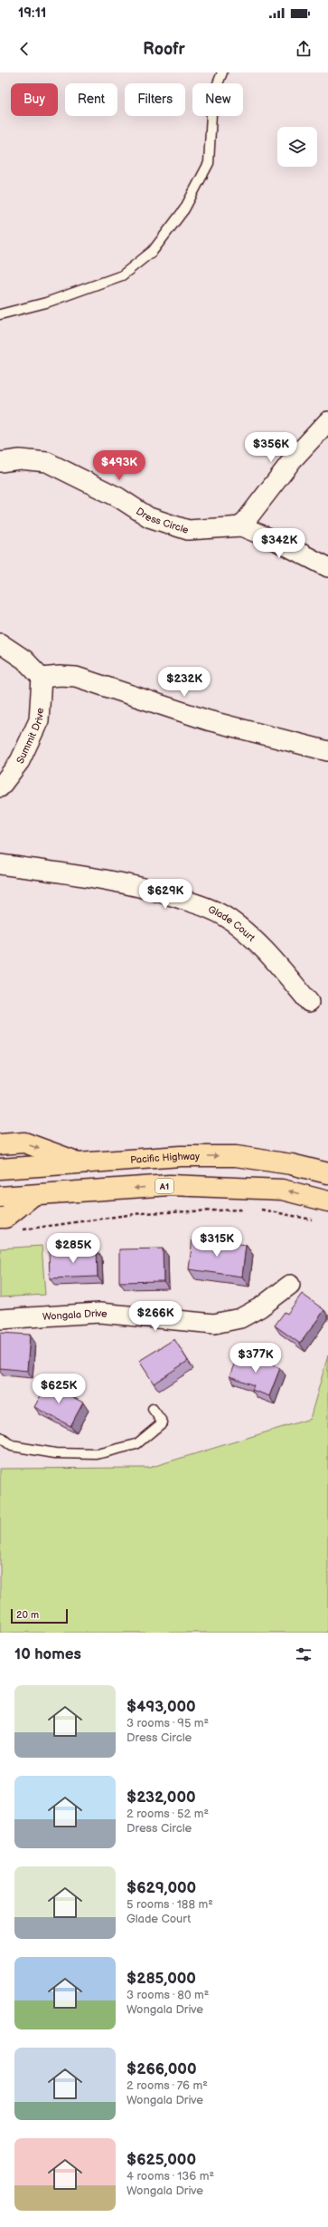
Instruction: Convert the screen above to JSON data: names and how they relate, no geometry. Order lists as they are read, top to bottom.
{
  "streets": {
    "highway": ["Pacific Highway", "A1"],
    "street": [
      "Dress Circle",
      "Summit Drive",
      "Glade Court",
      "Wongala Drive"
    ]
  },
  "scale_bar": "20 m",
  "page": {
    "status": "19:11",
    "header": "Roofr",
    "chip": [
      "Buy",
      "Rent",
      "Filters",
      "New"
    ],
    "price": [
      "$356K",
      "$493K",
      "$342K",
      "$232K",
      "$629K",
      "$315K",
      "$285K",
      "$266K",
      "$377K",
      "$625K"
    ],
    "scale": "20 m",
    "heading": "10 homes",
    "list": [
      {
        "name": "$493,000",
        "note": "3 rooms · 95 m² · Dress Circle"
      },
      {
        "name": "$232,000",
        "note": "2 rooms · 52 m² · Dress Circle"
      },
      {
        "name": "$629,000",
        "note": "5 rooms · 188 m² · Glade Court"
      },
      {
        "name": "$285,000",
        "note": "3 rooms · 80 m² · Wongala Drive"
      },
      {
        "name": "$266,000",
        "note": "2 rooms · 76 m² · Wongala Drive"
      },
      {
        "name": "$625,000",
        "note": "4 rooms · 136 m² · Wongala Drive"
      }
    ]
  }
}
